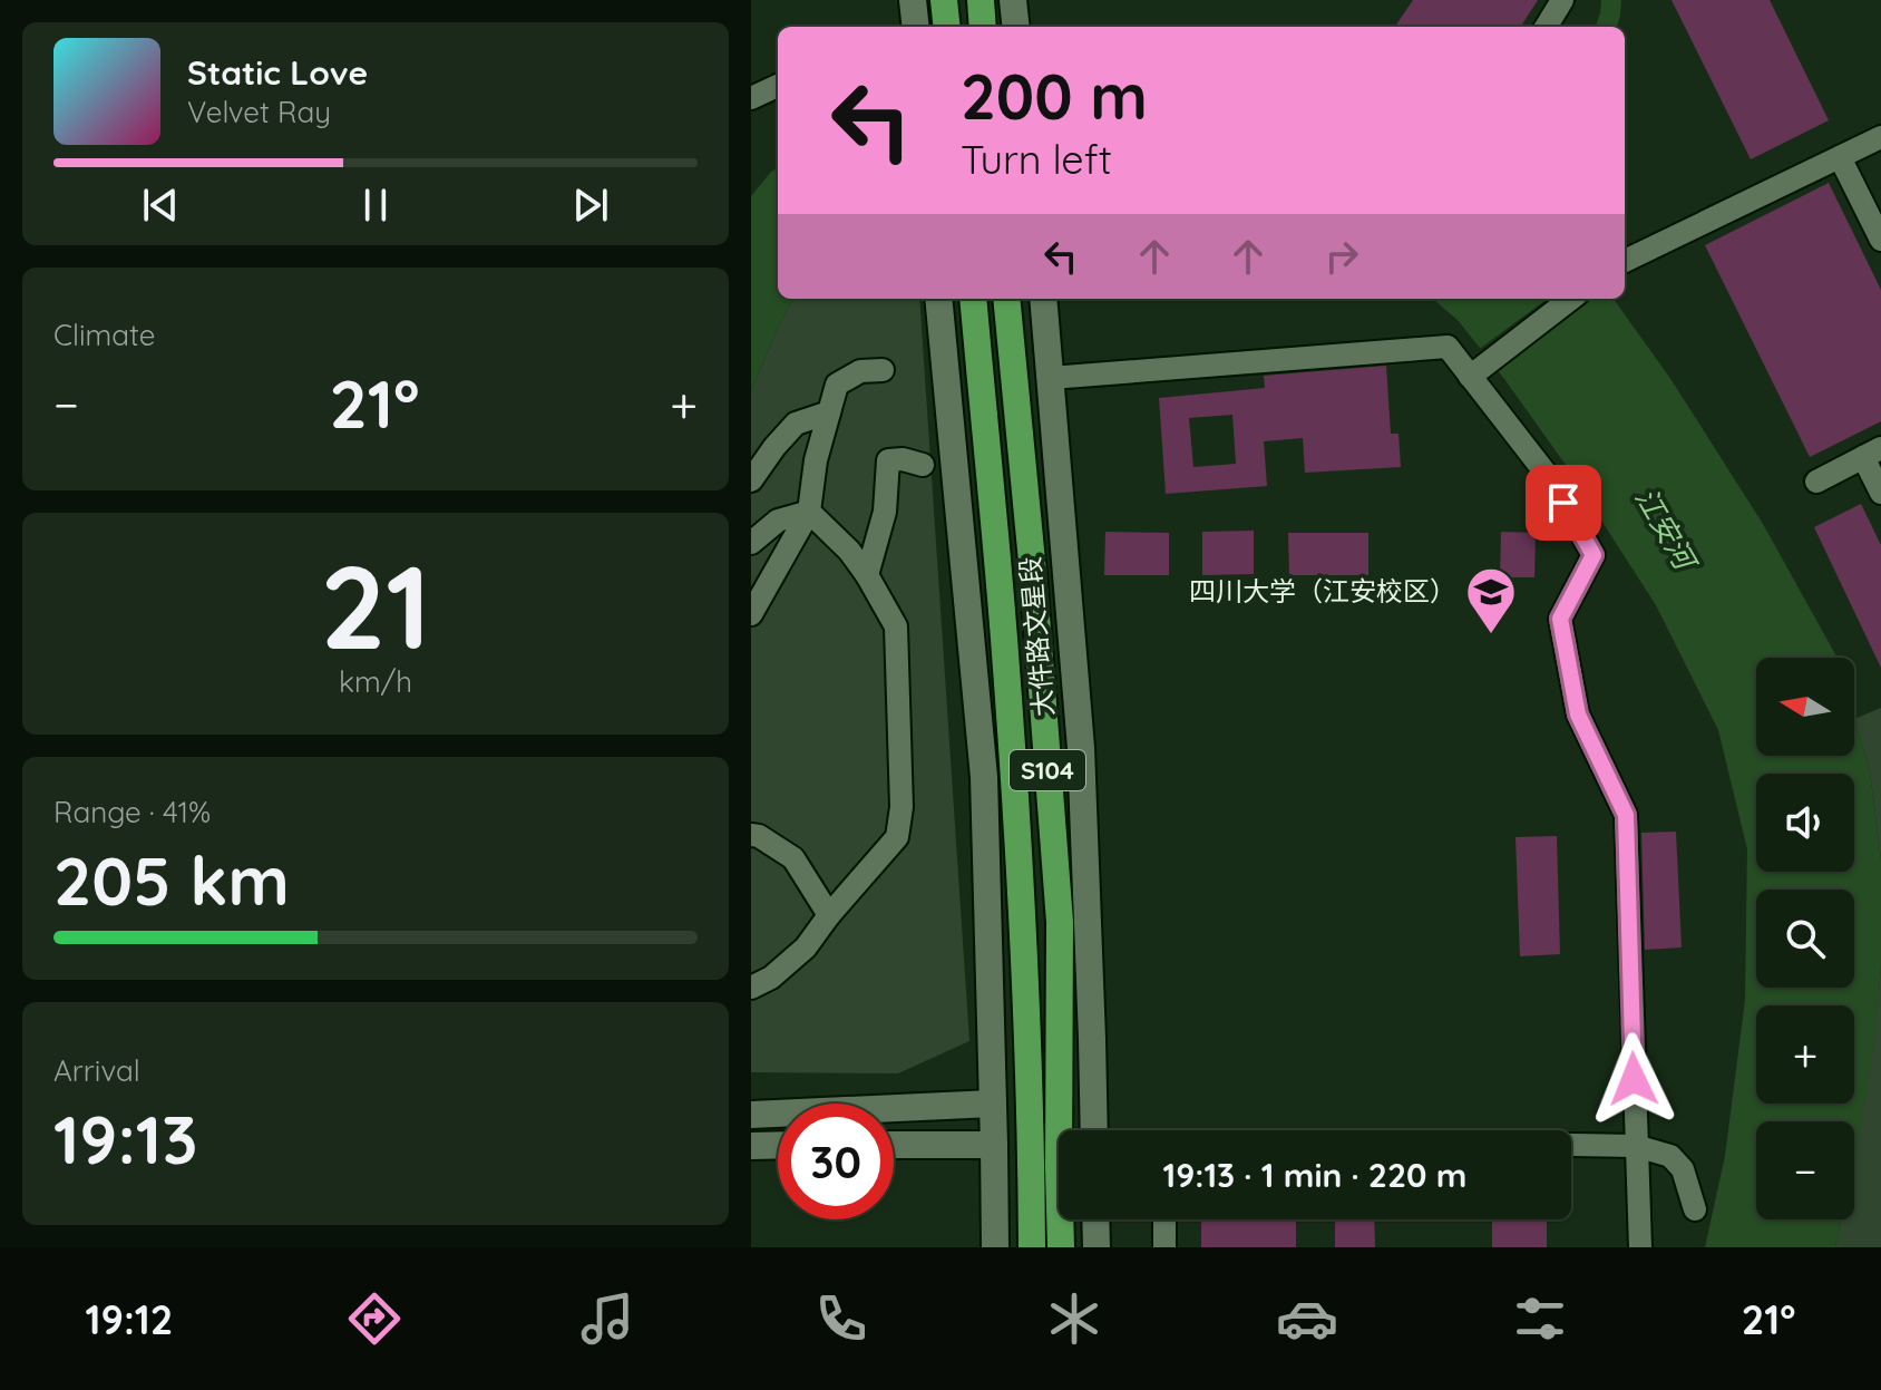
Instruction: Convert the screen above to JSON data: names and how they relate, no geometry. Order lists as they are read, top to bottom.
{
  "streets": {
    "main road": ["大件路文星段", "S104"]
  },
  "water": ["江安河"],
  "places": {
    "school or university": ["四川大学（江安校区）"]
  },
  "north": "left",
  "page": {
    "turn": ["200 m", "Turn left"],
    "song": ["Static Love", "Velvet Ray"],
    "tile": [
      "Climate",
      ["21", "km/h"],
      ["Range · 41%", "205 km"],
      ["Arrival", "19:13"]
    ],
    "heat": ["−", "21°", "+"],
    "map_buttons": ["+", "−"],
    "limit": "30",
    "trip": "19:13 · 1 min · 220 m",
    "tabs": ["19:12", "21°"]
  }
}
